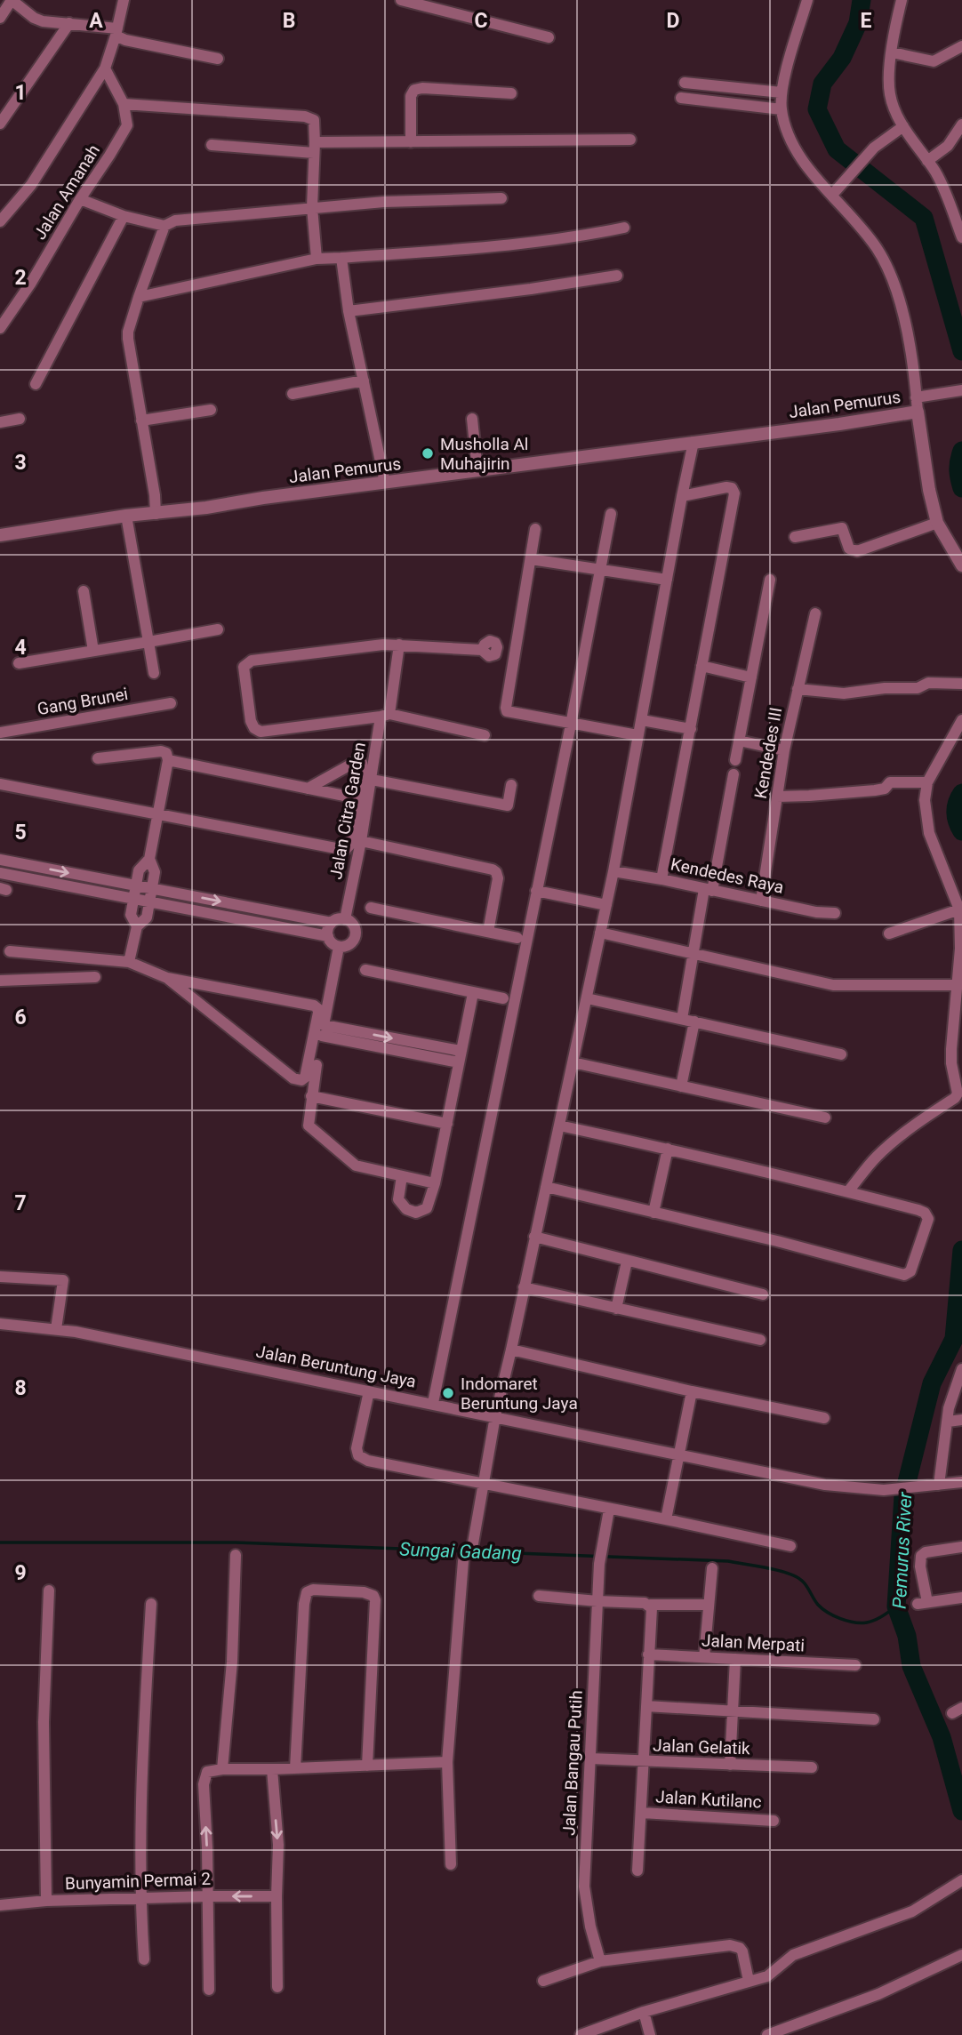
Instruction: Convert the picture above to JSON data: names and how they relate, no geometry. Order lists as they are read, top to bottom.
{
  "streets": {
    "street": [
      "Jalan Amanah",
      "Jalan Pemurus",
      "Gang Brunei",
      "Kendedes III",
      "Jalan Citra Garden",
      "Kendedes Raya",
      "Jalan Beruntung Jaya",
      "Jalan Merpati",
      "Jalan Gelatik",
      "Jalan Bangau Putih",
      "Jalan Kutilanc",
      "Bunyamin Permai 2"
    ]
  },
  "crossings": [
    ["Kendedes III", "Kendedes Raya"],
    ["Jalan Gelatik", "Jalan Bangau Putih"]
  ],
  "water": ["Pemurus River", "Sungai Gadang"],
  "places": ["Musholla Al Muhajirin", "Indomaret Beruntung Jaya"],
  "grid": {
    "columns": [
      "A",
      "B",
      "C",
      "D",
      "E"
    ],
    "rows": [
      "1",
      "2",
      "3",
      "4",
      "5",
      "6",
      "7",
      "8",
      "9"
    ]
  }
}
